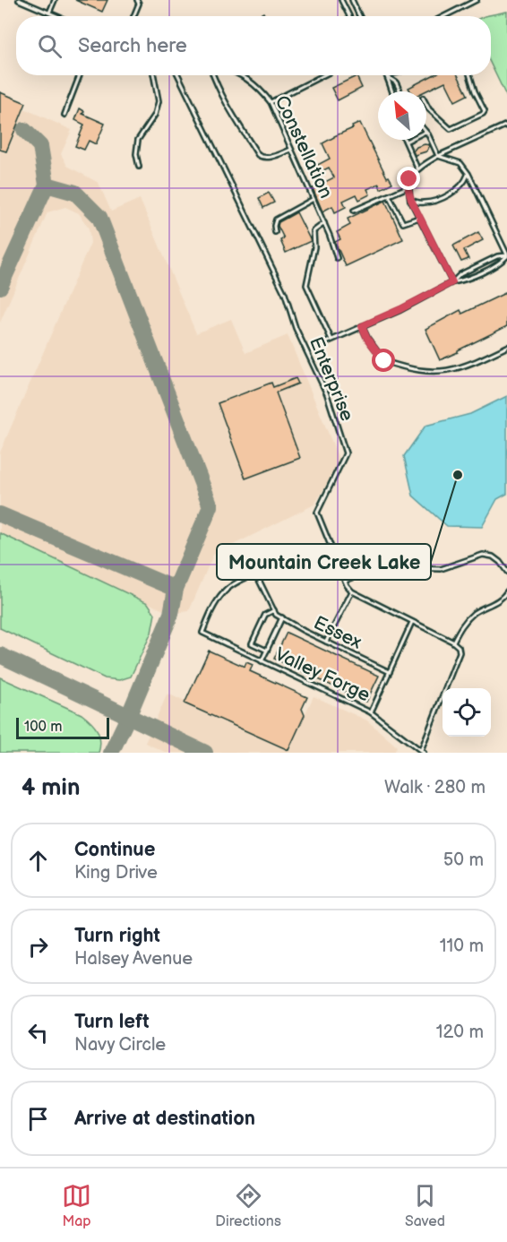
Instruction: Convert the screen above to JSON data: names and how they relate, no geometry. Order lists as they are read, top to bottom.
{
  "streets": {
    "lane": [
      "Constellation",
      "Enterprise",
      "Essex",
      "Valley Forge"
    ]
  },
  "places": ["Mountain Creek Lake"],
  "scale_bar": "100 m",
  "north": "top left",
  "page": {
    "search": "Search here",
    "scale": "100 m",
    "heading": ["4 min", "Walk · 280 m"],
    "list": [
      ["Continue", "King Drive", "50 m"],
      ["Turn right", "Halsey Avenue", "110 m"],
      ["Turn left", "Navy Circle", "120 m"],
      "Arrive at destination"
    ],
    "nav": ["Map", "Directions", "Saved"]
  }
}
